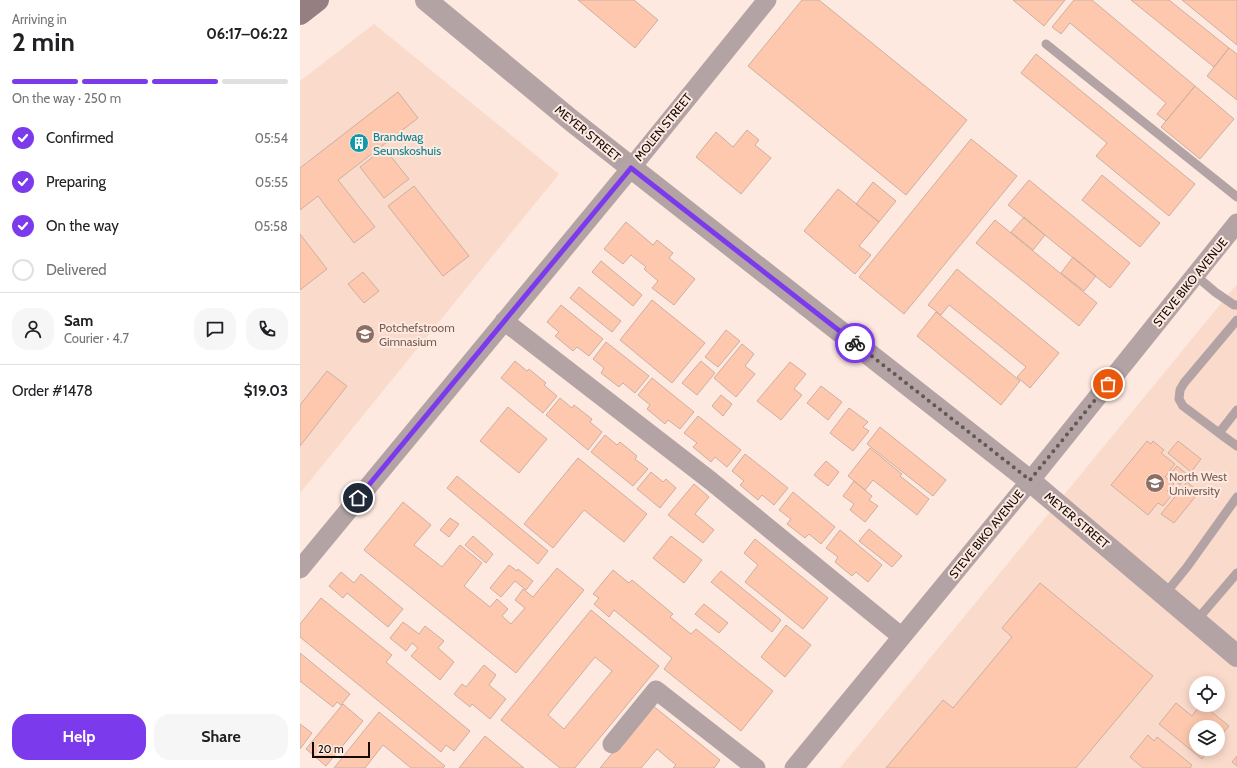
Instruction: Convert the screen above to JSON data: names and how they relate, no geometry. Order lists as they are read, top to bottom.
{
  "streets": {
    "street": ["MOLEN STREET", "MEYER STREET", "STEVE BIKO AVENUE"]
  },
  "crossings": [
    ["MOLEN STREET", "MEYER STREET"],
    ["MEYER STREET", "STEVE BIKO AVENUE"]
  ],
  "places": {
    "building": ["Brandwag Seunskoshuis"],
    "school or university": ["Potchefstroom Gimnasium", "North West University"]
  },
  "scale_bar": "20 m",
  "page": {
    "heading": ["2 min", "Arriving in", "06:17–06:22"],
    "panel": [
      "Sam",
      "Courier · 4.7",
      "Order #1478",
      "$19.03"
    ],
    "bar": "On the way · 250 m",
    "list": [
      ["Confirmed", "05:54"],
      ["Preparing", "05:55"],
      ["On the way", "05:58"],
      "Delivered"
    ],
    "buttons": ["Help", "Share"],
    "scale": "20 m"
  }
}
